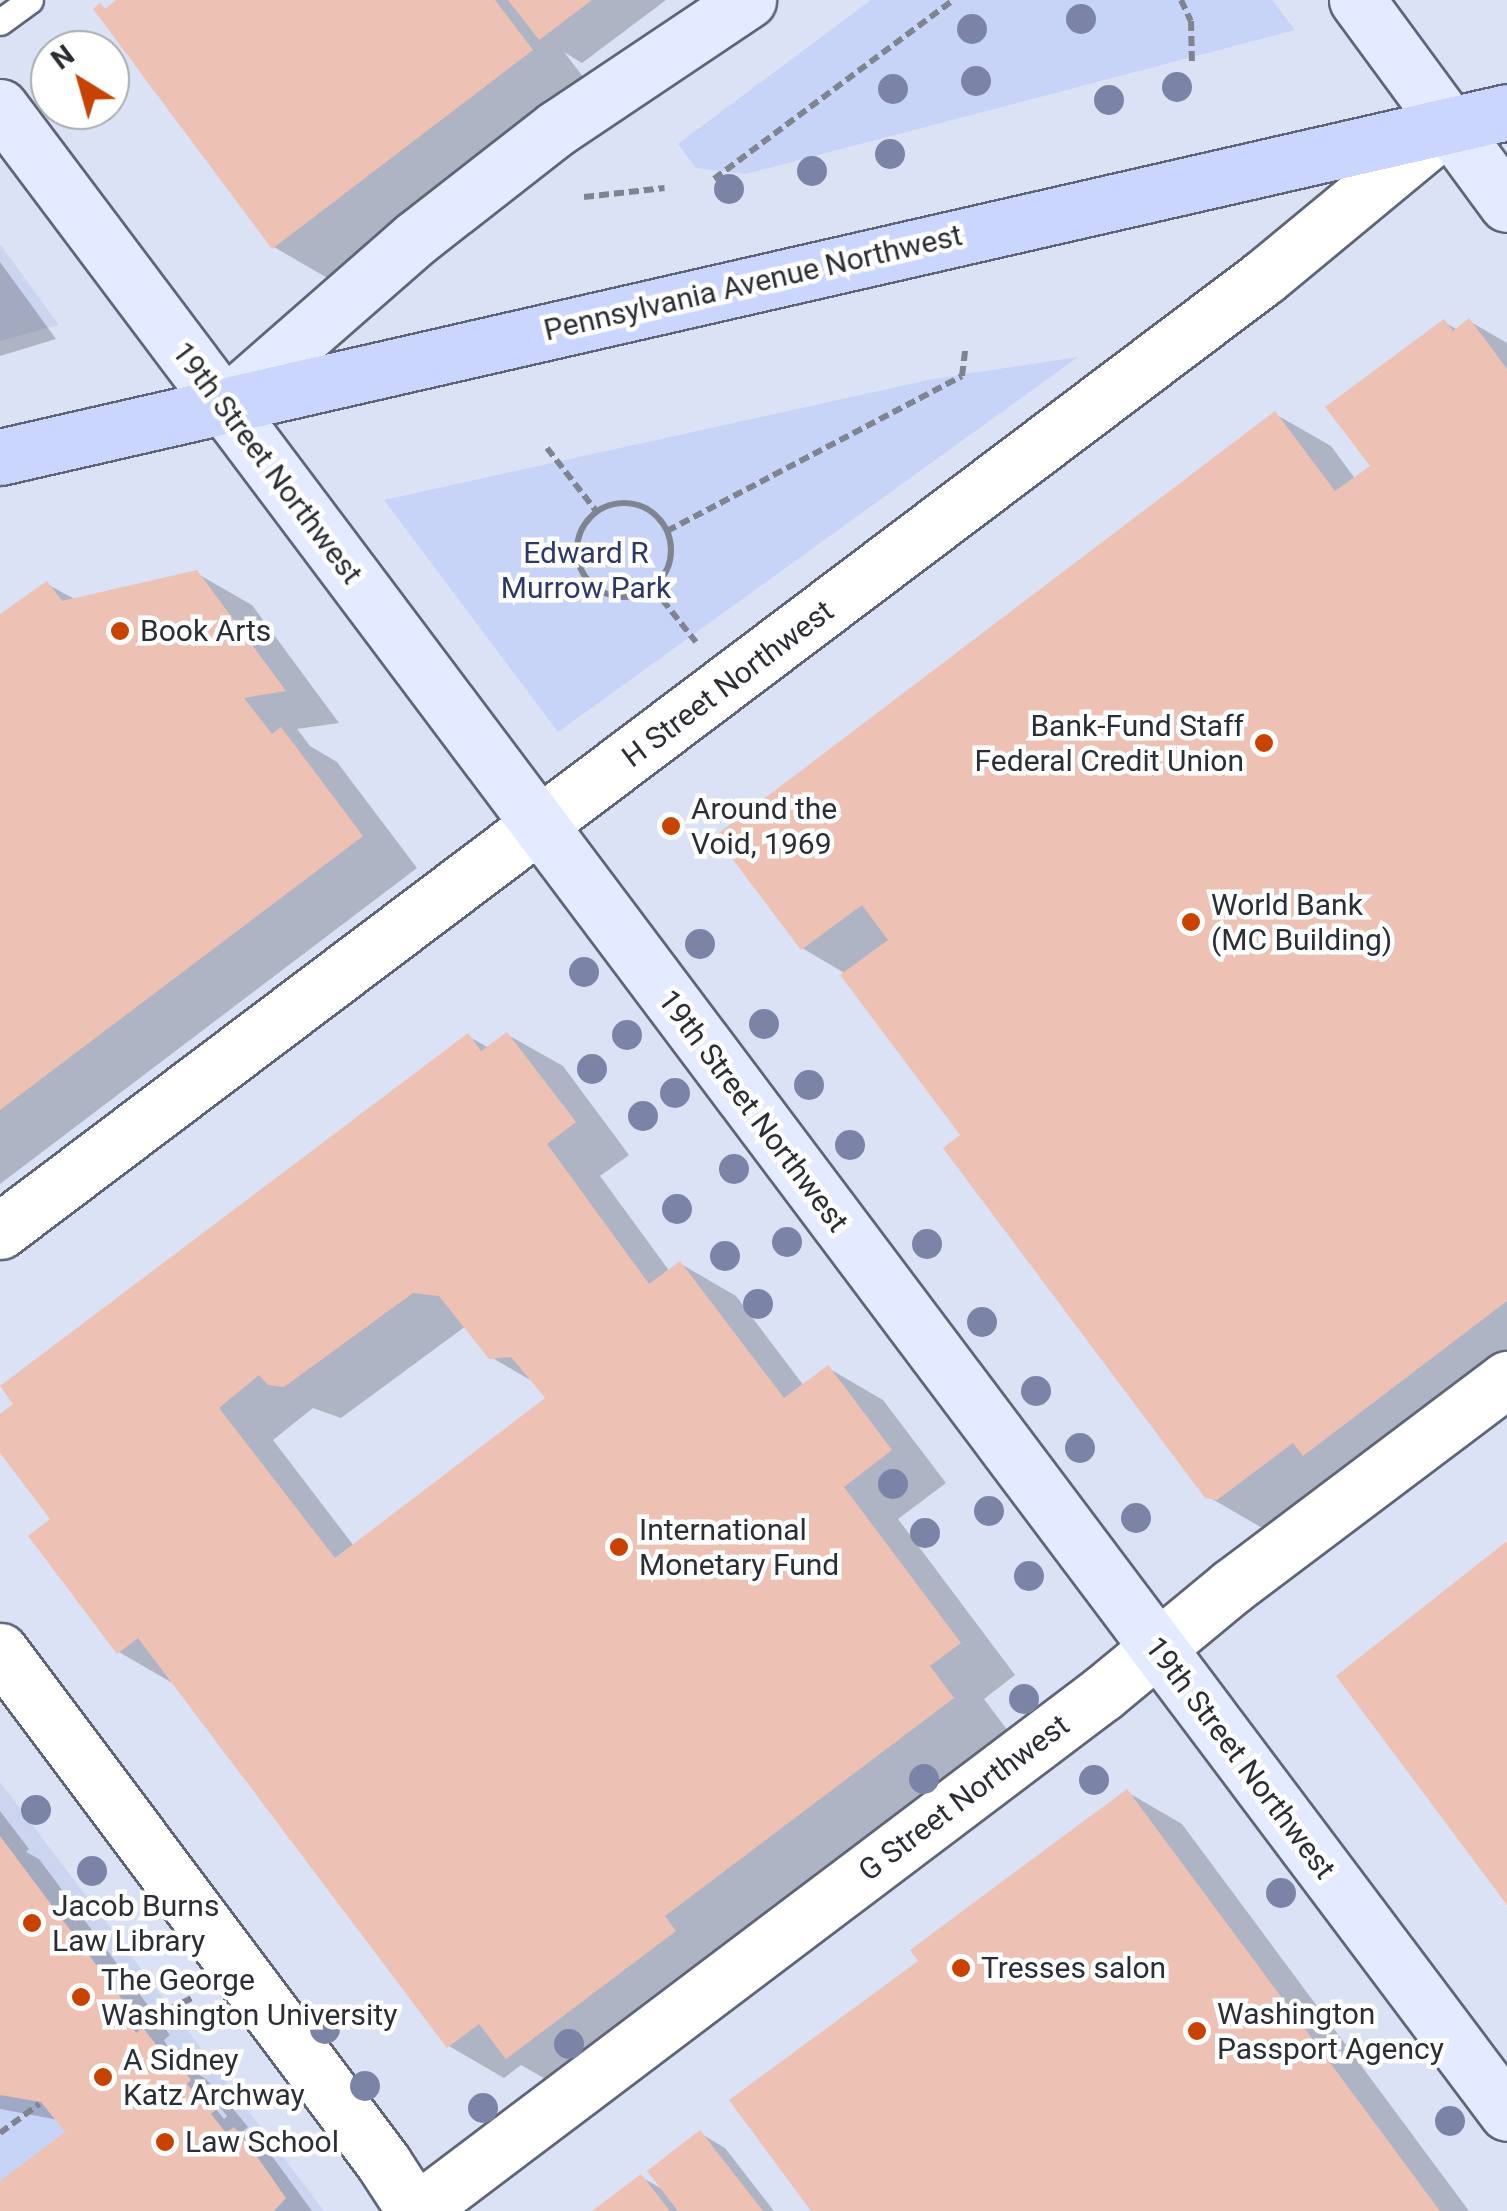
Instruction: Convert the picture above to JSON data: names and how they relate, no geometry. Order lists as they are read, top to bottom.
{
  "streets": {
    "main road": ["Pennsylvania Avenue Northwest", "19th Street Northwest"],
    "street": ["H Street Northwest", "G Street Northwest"]
  },
  "crossings": [
    ["Pennsylvania Avenue Northwest", "19th Street Northwest"],
    ["Pennsylvania Avenue Northwest", "H Street Northwest"],
    ["19th Street Northwest", "H Street Northwest"],
    ["19th Street Northwest", "G Street Northwest"]
  ],
  "parks": ["Edward R Murrow Park"],
  "places": [
    "Book Arts",
    "Bank-Fund Staff Federal Credit Union",
    "Around the Void, 1969",
    "World Bank (MC Building)",
    "International Monetary Fund",
    "Jacob Burns Law Library",
    "Tresses salon",
    "The George Washington University",
    "Washington Passport Agency",
    "A Sidney Katz Archway",
    "Law School"
  ],
  "north": "top left"
}
